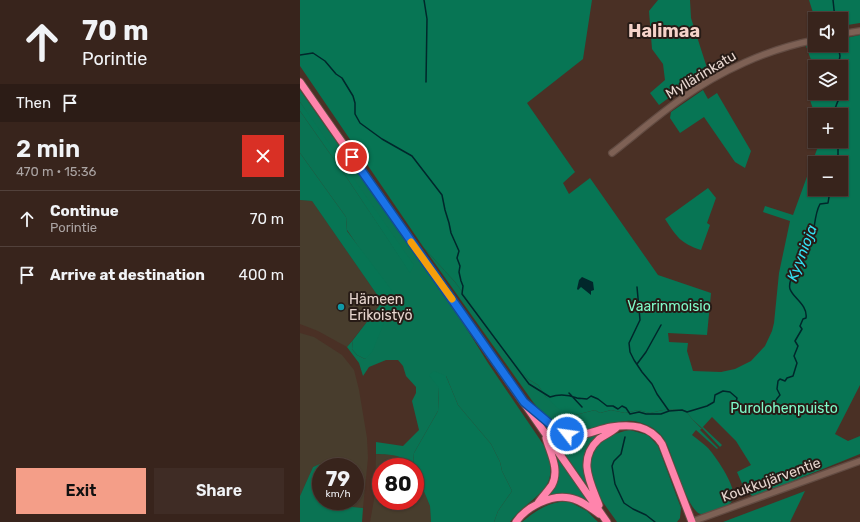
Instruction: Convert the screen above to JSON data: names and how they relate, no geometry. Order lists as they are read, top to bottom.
{
  "streets": {
    "street": ["Myllärinkatu", "Koukkujärventie"]
  },
  "districts": ["Halimaa"],
  "water": ["Kyynioja"],
  "parks": ["Vaarinmoisio", "Purolohenpuisto"],
  "places": ["Hämeen Erikoistyö"],
  "page": {
    "turn": ["70 m", "Porintie"],
    "map_buttons": ["+", "−"],
    "then": "Then",
    "heading": ["2 min", "470 m · 15:36"],
    "list": [
      {
        "name": "Continue",
        "note": "Porintie",
        "value": "70 m"
      },
      {
        "name": "Arrive at destination",
        "value": "400 m"
      }
    ],
    "speed": "79 km/h",
    "limit": "80",
    "buttons": ["Exit", "Share"]
  }
}
